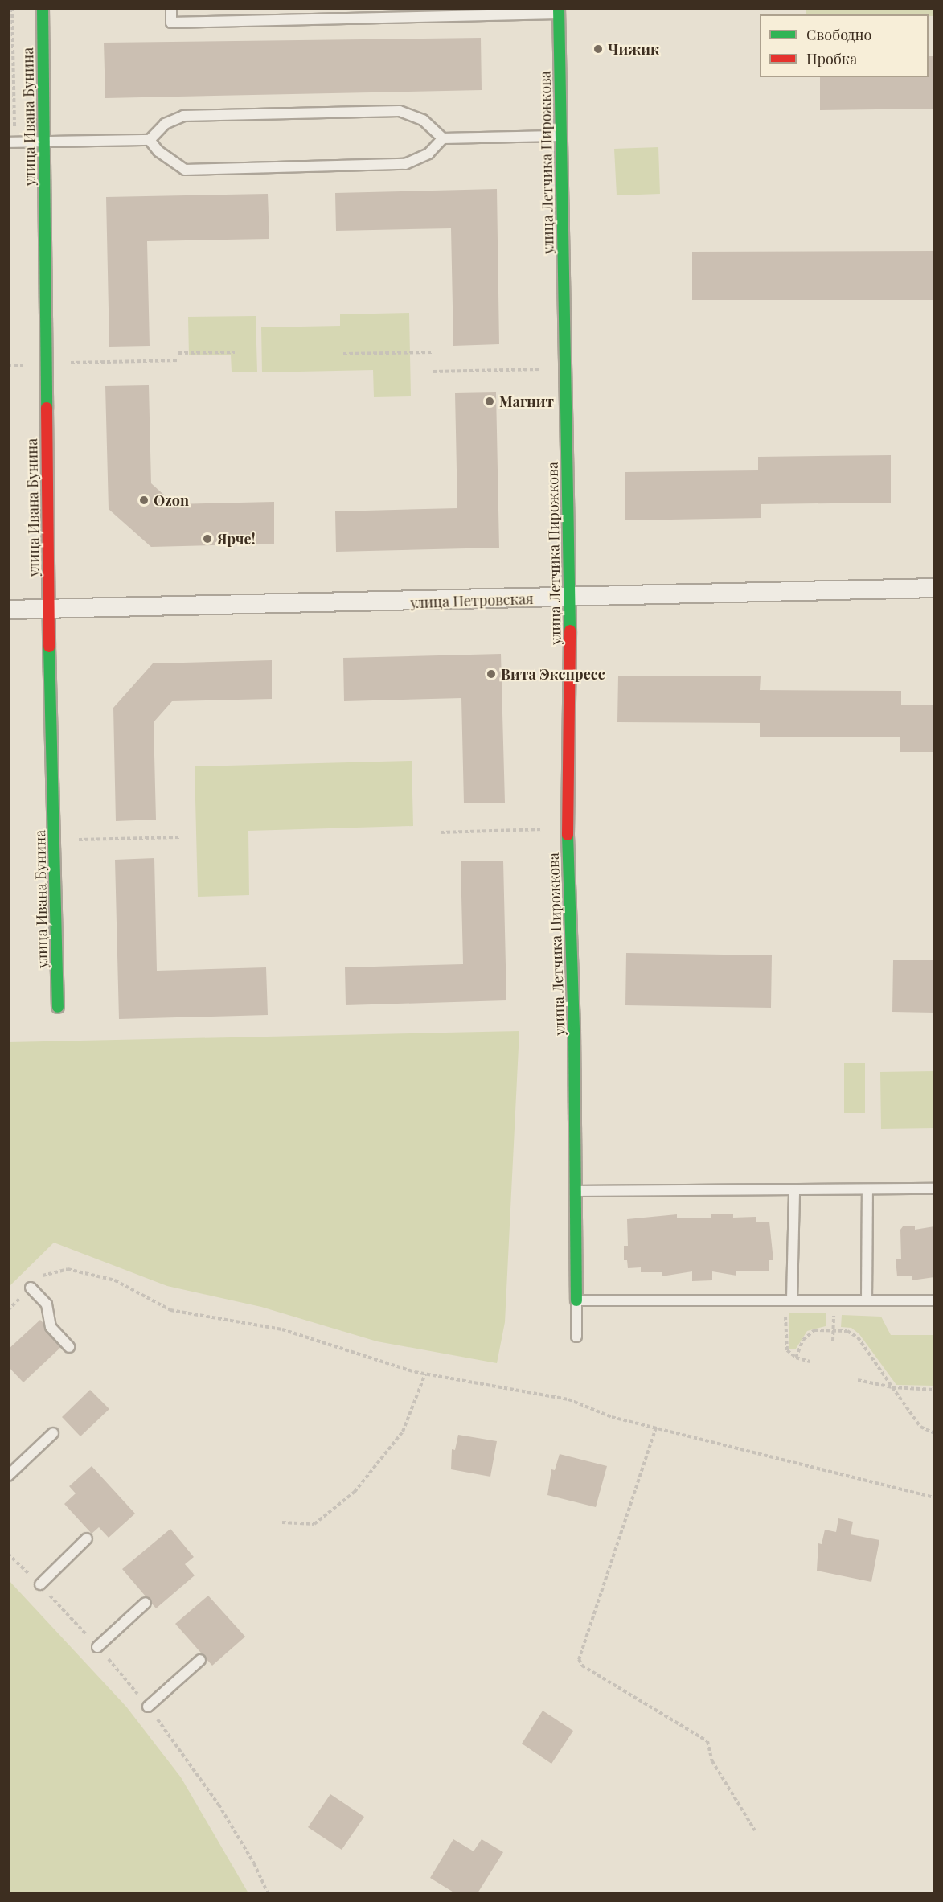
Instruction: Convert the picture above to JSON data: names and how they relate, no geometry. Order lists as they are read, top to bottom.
{
  "streets": {
    "street": ["улица Ивана Бунина", "улица Летчика Пирожкова", "улица Петровская"]
  },
  "crossings": [
    ["улица Ивана Бунина", "улица Петровская"],
    ["улица Летчика Пирожкова", "улица Петровская"]
  ],
  "places": [
    "Чижик",
    "Магнит",
    "Ozon",
    "Ярче!",
    "Вита Экспресс"
  ],
  "legend": ["Свободно", "Пробка"]
}
